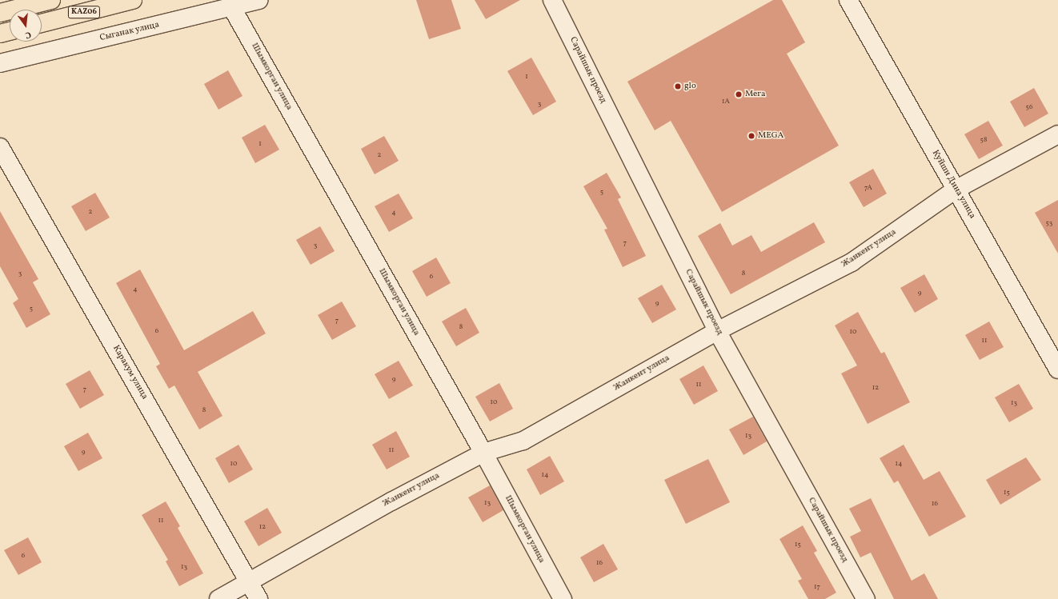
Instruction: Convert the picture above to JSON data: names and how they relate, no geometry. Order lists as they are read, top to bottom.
{
  "streets": {
    "highway": ["KАZ06"],
    "street": [
      "Сыганак улица",
      "Сарайшык проезд",
      "Шымкорган улица",
      "Куйши Дина улица",
      "Жанкент улица",
      "Каракум улица"
    ]
  },
  "crossings": [
    ["Сыганак улица", "Шымкорган улица"],
    ["Сарайшык проезд", "Жанкент улица"],
    ["Шымкорган улица", "Жанкент улица"],
    ["Куйши Дина улица", "Жанкент улица"],
    ["Жанкент улица", "Каракум улица"]
  ],
  "places": ["glo", "Мега", "MEGA"],
  "house_numbers": [
    "1",
    "1А",
    "3",
    "56",
    "58",
    "1",
    "2",
    "7А",
    "5",
    "2",
    "4",
    "53",
    "7",
    "3",
    "3",
    "8",
    "6",
    "4",
    "9",
    "9",
    "5",
    "7",
    "8",
    "6",
    "10",
    "11",
    "9",
    "11",
    "12",
    "7",
    "10",
    "13",
    "8",
    "13",
    "11",
    "9",
    "10",
    "14",
    "14",
    "15",
    "13",
    "16",
    "11",
    "12",
    "15",
    "6",
    "16",
    "13",
    "17"
  ],
  "north": "bottom"
}
